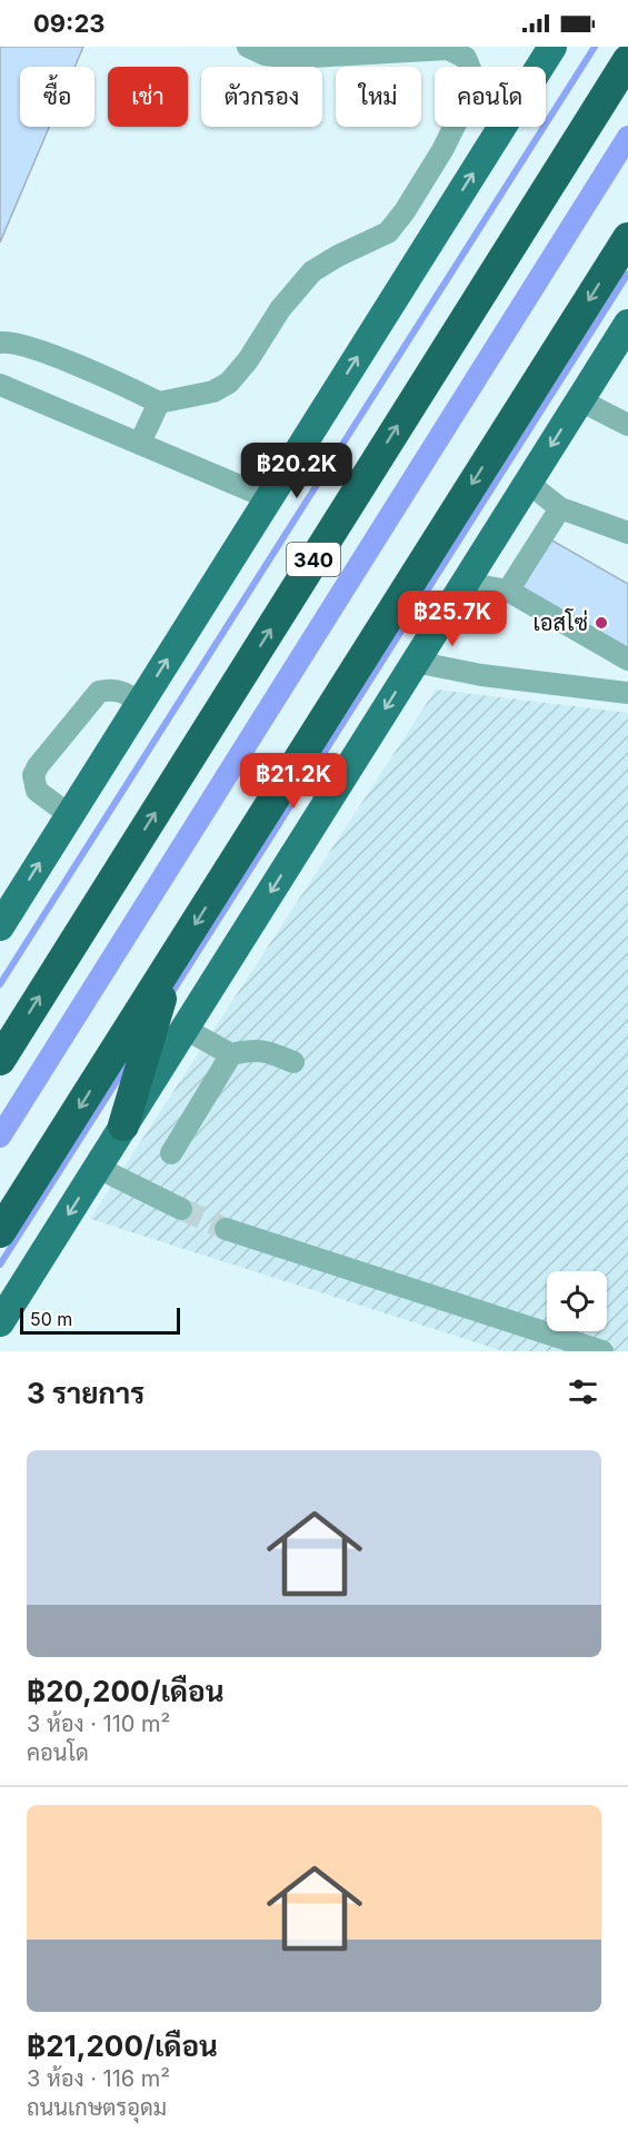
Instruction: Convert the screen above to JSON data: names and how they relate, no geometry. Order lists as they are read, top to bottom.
{
  "streets": {
    "highway": ["340"]
  },
  "places": ["เอสโซ่"],
  "scale_bar": "50 m",
  "page": {
    "status": "09:23",
    "chip": [
      "ซื้อ",
      "เช่า",
      "ตัวกรอง",
      "ใหม่",
      "คอนโด"
    ],
    "price": ["฿20.2K", "฿25.7K", "฿21.2K"],
    "scale": "50 m",
    "heading": "3 รายการ",
    "list": [
      {
        "name": "฿20,200/เดือน",
        "note": "3 ห้อง · 110 m² · คอนโด"
      },
      {
        "name": "฿21,200/เดือน",
        "note": "3 ห้อง · 116 m² · ถนนเกษตรอุดม"
      }
    ]
  }
}
